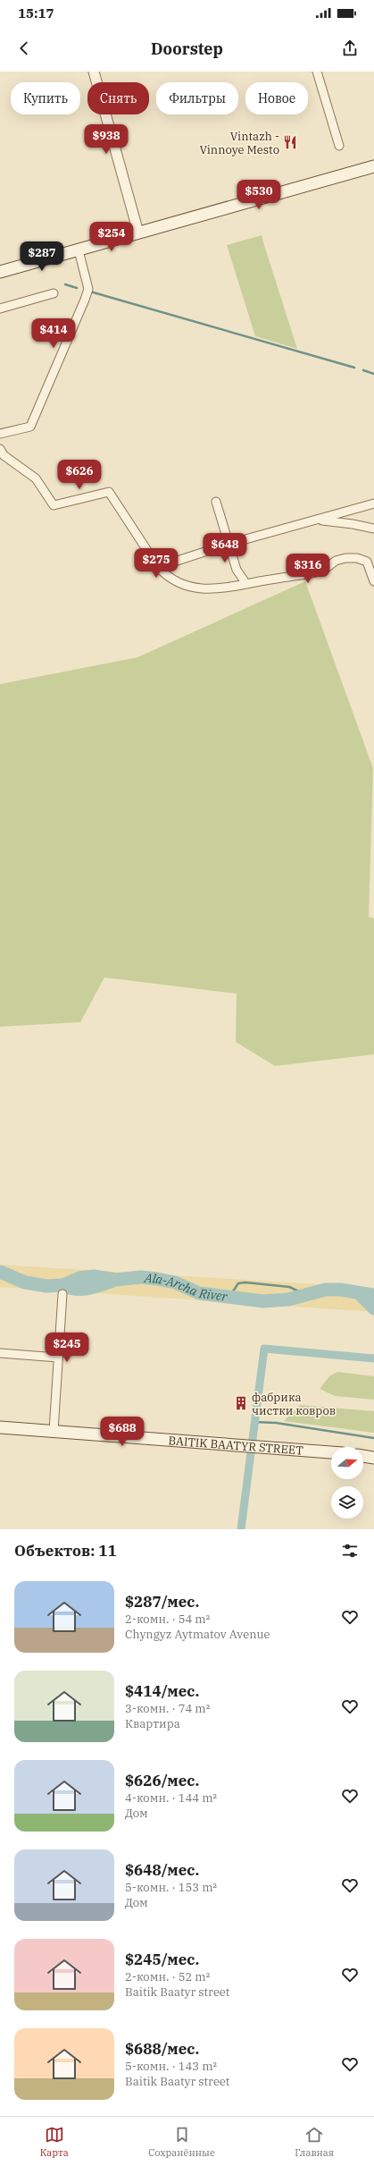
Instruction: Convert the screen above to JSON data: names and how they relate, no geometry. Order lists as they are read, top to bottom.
{
  "streets": {
    "main road": ["BAITIK BAATYR STREET"]
  },
  "water": ["Ala-Archa River"],
  "places": {
    "restaurant": ["Vintazh - Vinnoye Mesto"],
    "building": ["фабрика чистки ковров"]
  },
  "north": "right",
  "page": {
    "status": "15:17",
    "header": "Doorstep",
    "chip": [
      "Купить",
      "Снять",
      "Фильтры",
      "Новое"
    ],
    "price": [
      "$938",
      "$530",
      "$254",
      "$287",
      "$414",
      "$626",
      "$648",
      "$275",
      "$316",
      "$245",
      "$688"
    ],
    "heading": "Объектов: 11",
    "list": [
      {
        "name": "$287/мес.",
        "note": "2-комн. · 54 m² · Chyngyz Aytmatov Avenue"
      },
      {
        "name": "$414/мес.",
        "note": "3-комн. · 74 m² · Квартира"
      },
      {
        "name": "$626/мес.",
        "note": "4-комн. · 144 m² · Дом"
      },
      {
        "name": "$648/мес.",
        "note": "5-комн. · 153 m² · Дом"
      },
      {
        "name": "$245/мес.",
        "note": "2-комн. · 52 m² · Baitik Baatyr street"
      },
      {
        "name": "$688/мес.",
        "note": "5-комн. · 143 m² · Baitik Baatyr street"
      }
    ],
    "tabs": ["Карта", "Сохранённые", "Главная"]
  }
}
